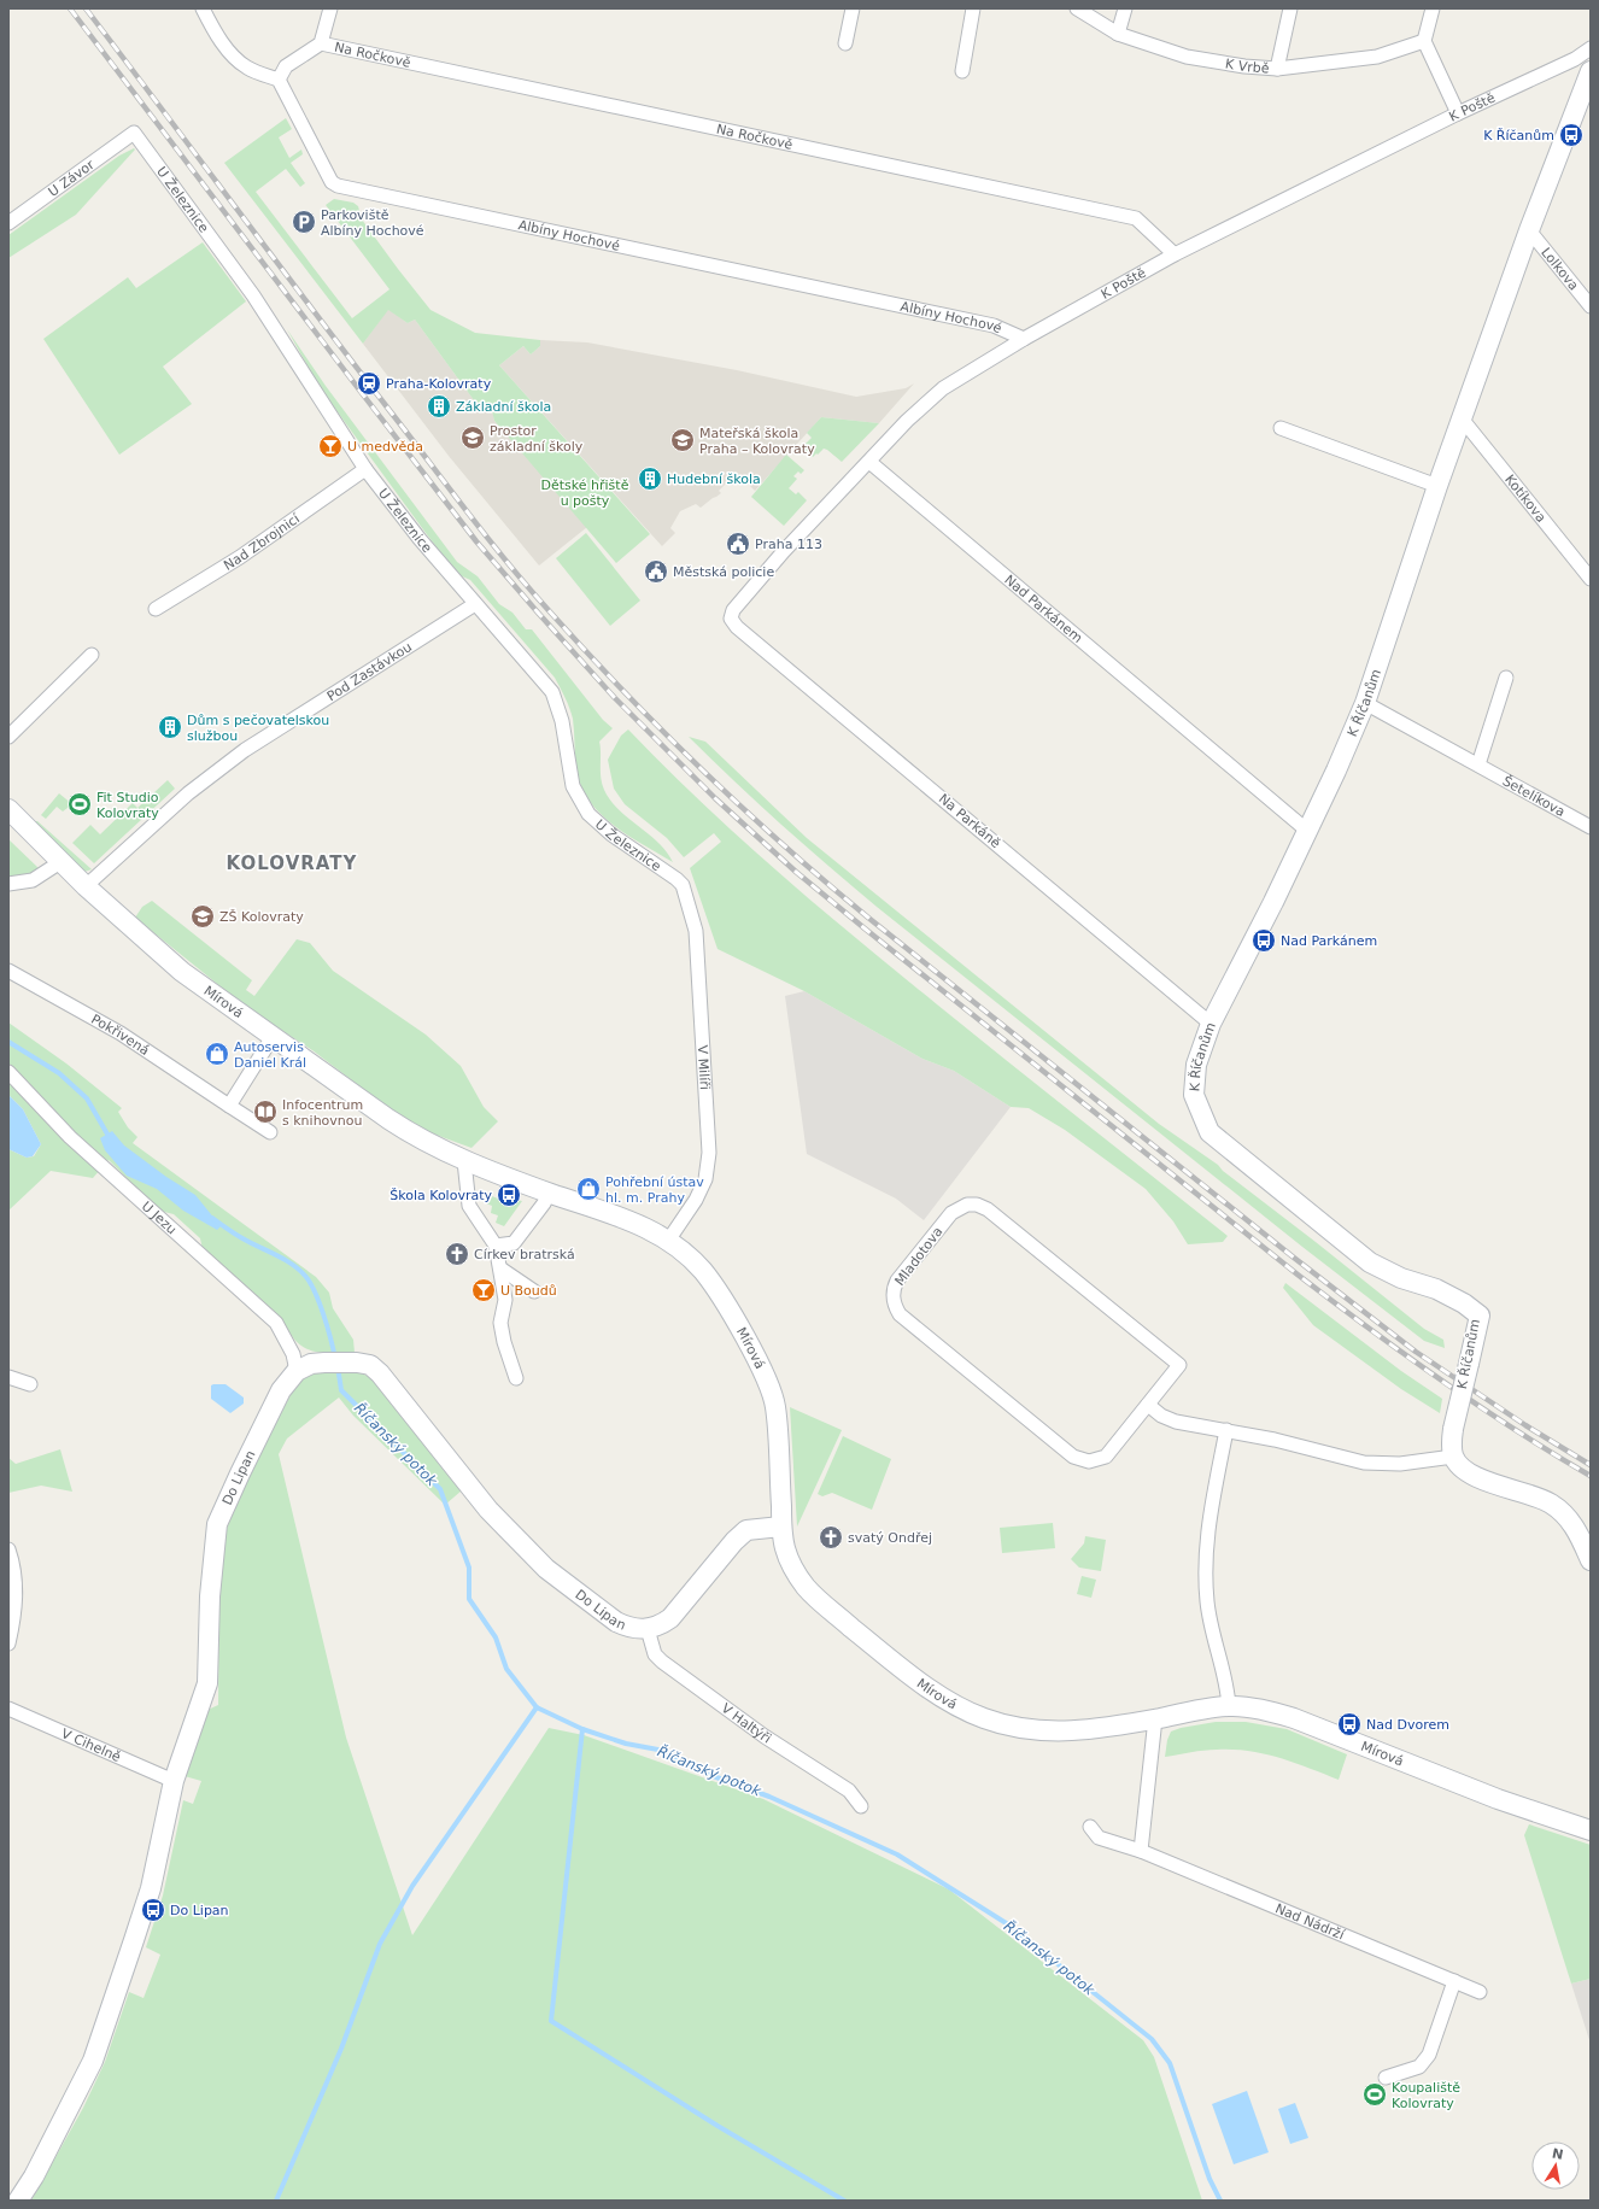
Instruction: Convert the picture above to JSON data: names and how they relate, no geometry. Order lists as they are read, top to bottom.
{
  "streets": {
    "street": [
      "Na Ročkově",
      "K Vrbě",
      "K Poště",
      "U Závor",
      "U Železnice",
      "Albíny Hochové",
      "Lolkova",
      "Kotíkova",
      "Nad Zbrojnicí",
      "Nad Parkánem",
      "Pod Zastávkou",
      "K Říčanům",
      "Šetelíkova",
      "Na Parkáně",
      "Mírová",
      "Pokřivená",
      "V Milíři",
      "U Jezu",
      "Mladotova",
      "Do Lipan",
      "V Haltýři",
      "V Cihelně",
      "Nad Nádrží"
    ]
  },
  "crossings": [
    ["Na Ročkově", "K Poště"],
    ["K Poště", "Albíny Hochové"],
    ["K Poště", "Nad Parkánem"],
    ["K Poště", "Na Parkáně"],
    ["U Závor", "U Železnice"],
    ["U Železnice", "Nad Zbrojnicí"],
    ["U Železnice", "Pod Zastávkou"],
    ["U Železnice", "V Milíři"],
    ["Lolkova", "K Říčanům"],
    ["Kotíkova", "K Říčanům"],
    ["Nad Parkánem", "K Říčanům"],
    ["Pod Zastávkou", "Mírová"],
    ["K Říčanům", "Šetelíkova"],
    ["K Říčanům", "Na Parkáně"],
    ["Mírová", "V Milíři"],
    ["U Jezu", "Do Lipan"],
    ["Do Lipan", "V Haltýři"],
    ["Do Lipan", "V Cihelně"]
  ],
  "districts": ["KOLOVRATY"],
  "water": ["Říčanský potok"],
  "parks": ["Dětské hřiště u pošty"],
  "places": {
    "bus stop": [
      "K Říčanům",
      "Nad Parkánem",
      "Škola Kolovraty",
      "Nad Dvorem",
      "Do Lipan"
    ],
    "parking": ["Parkoviště Albíny Hochové"],
    "station": ["Praha-Kolovraty"],
    "building": ["Základní škola", "Hudební škola", "Dům s pečovatelskou službou"],
    "school or university": ["Prostor základní školy", "Mateřská škola Praha – Kolovraty", "ZŠ Kolovraty"],
    "bar": ["U medvěda", "U Boudů"],
    "public building": ["Praha 113", "Městská policie"],
    "sports": ["Fit Studio Kolovraty", "Koupaliště Kolovraty"],
    "shop": ["Autoservis Daniel Král", "Pohřební ústav hl. m. Prahy"],
    "library": ["Infocentrum s knihovnou"],
    "church": ["Církev bratrská", "svatý Ondřej"]
  },
  "north": "top"
}
